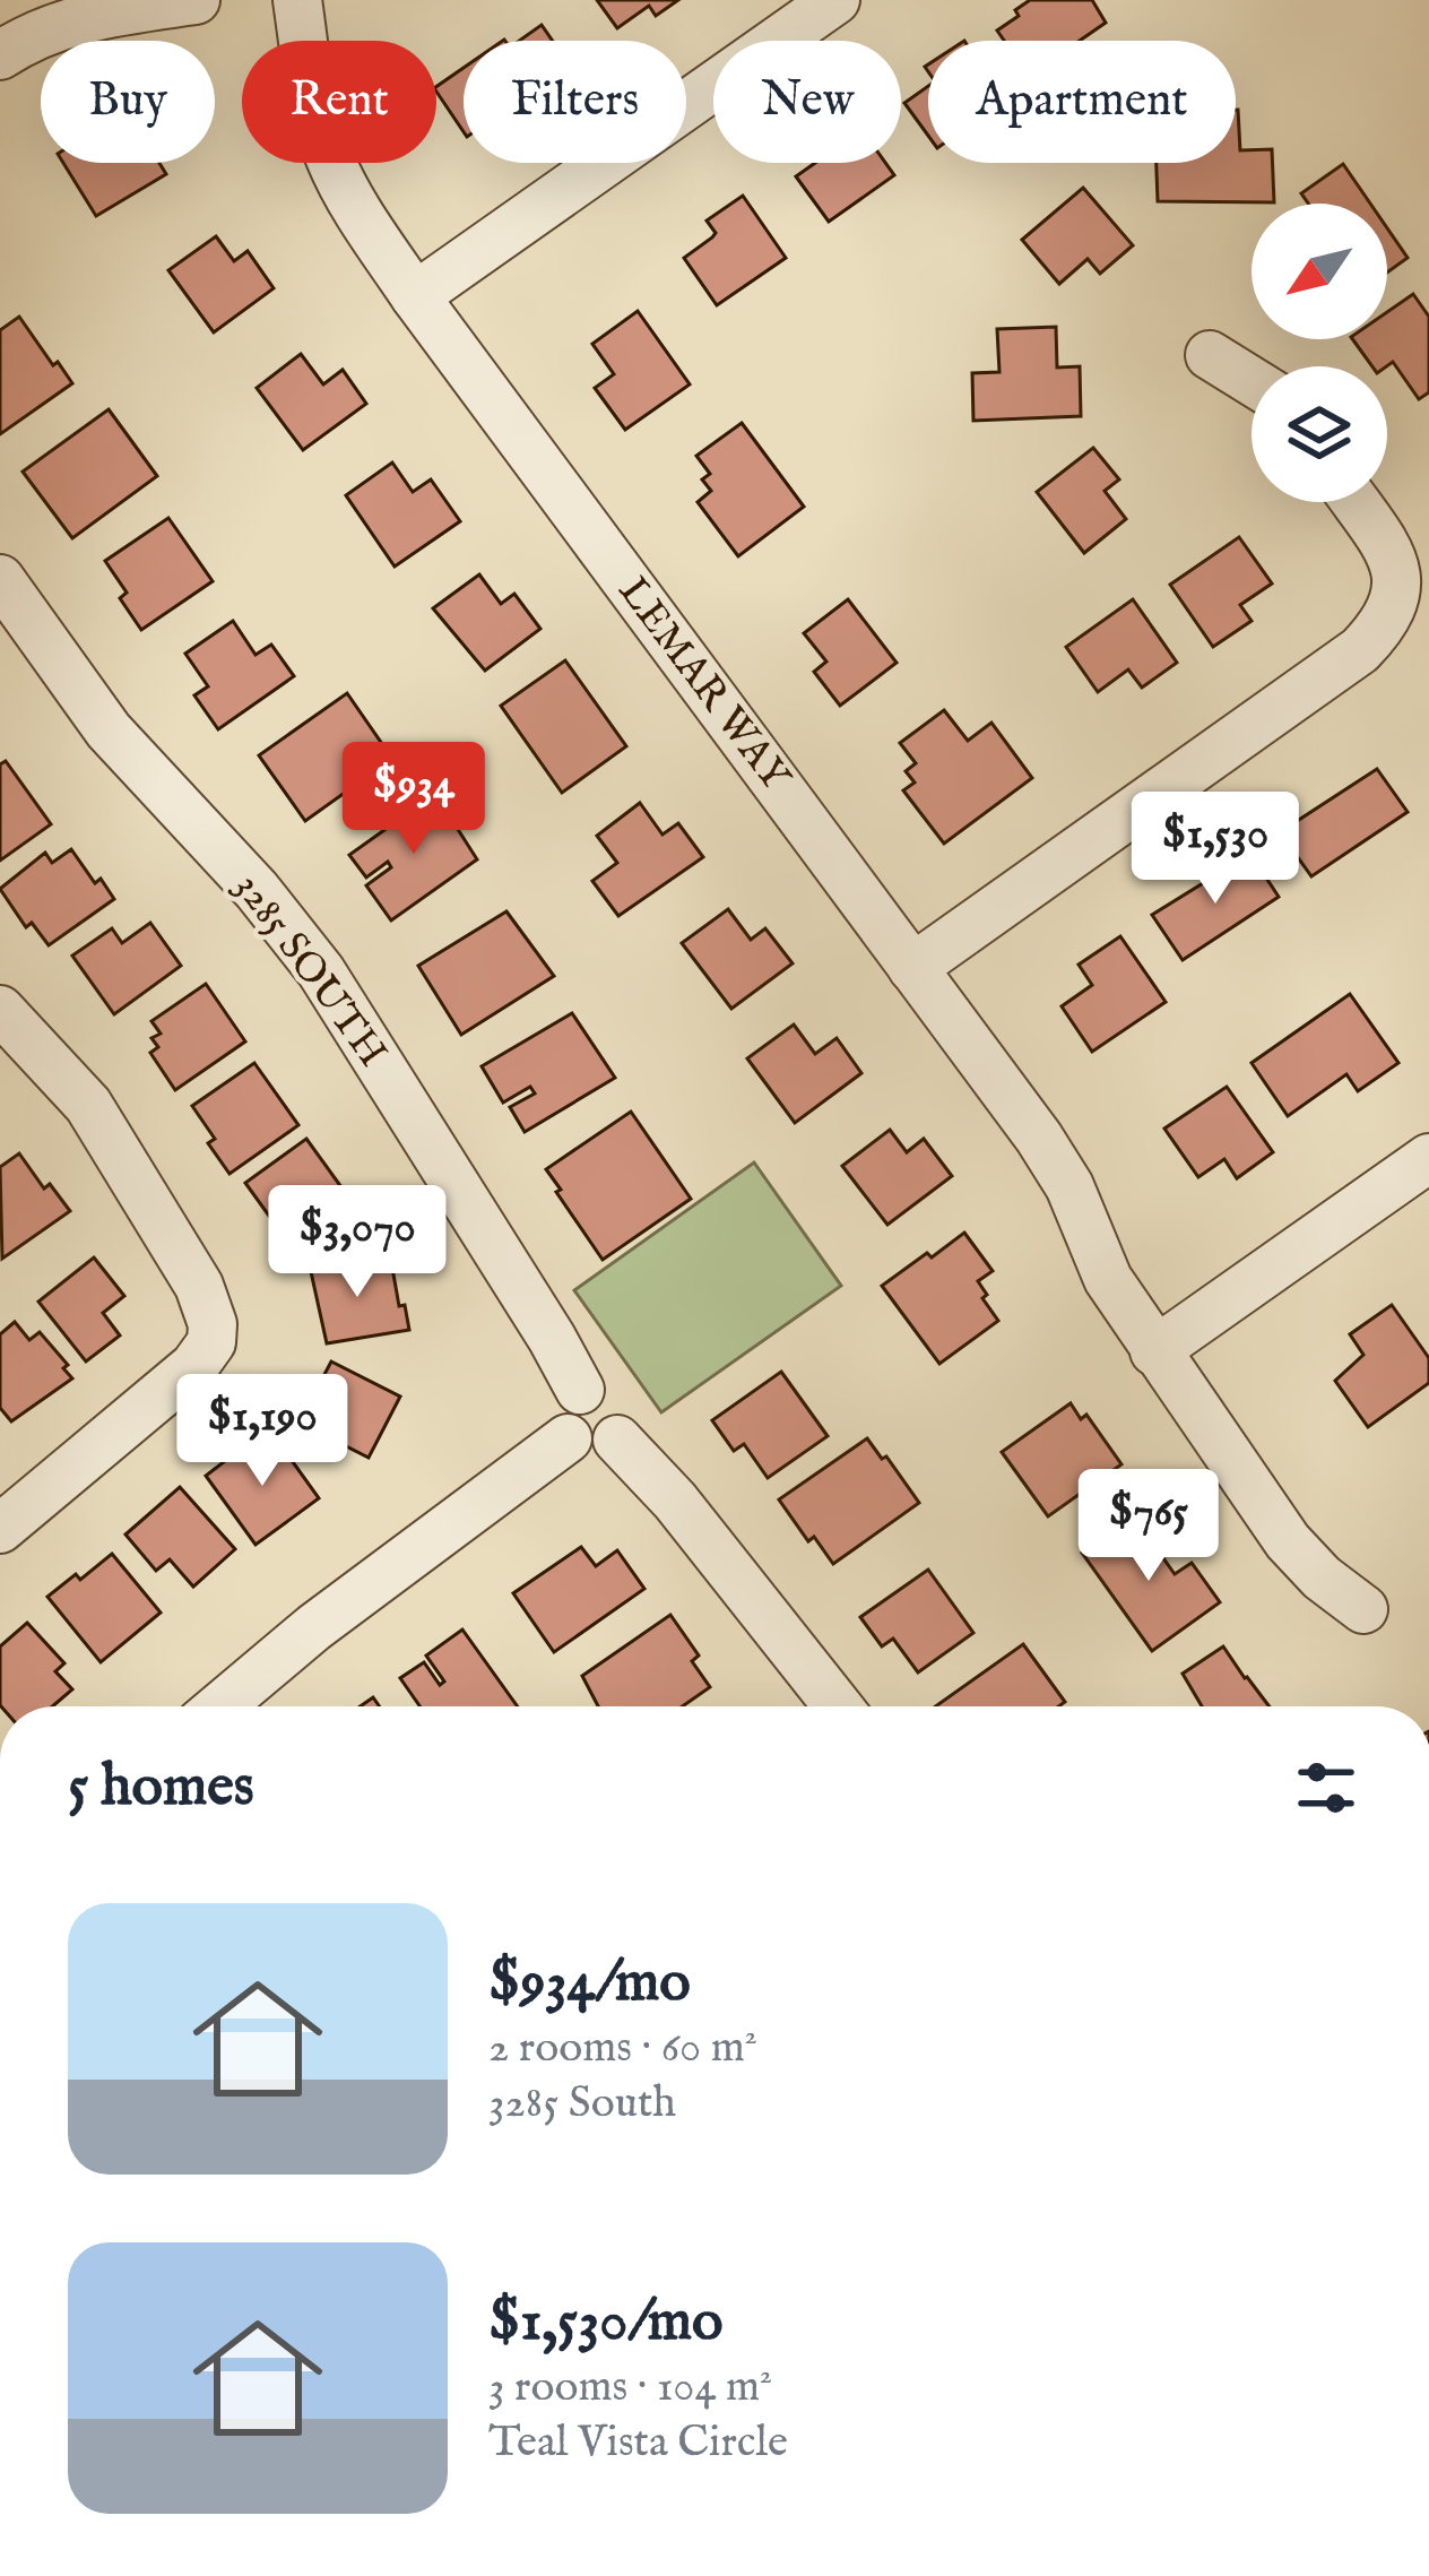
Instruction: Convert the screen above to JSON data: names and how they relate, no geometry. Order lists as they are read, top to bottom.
{
  "streets": {
    "street": ["LEMAR WAY", "3285 SOUTH"]
  },
  "north": "bottom left",
  "page": {
    "chip": [
      "Buy",
      "Rent",
      "Filters",
      "New",
      "Apartment"
    ],
    "price": [
      "$934",
      "$1,530",
      "$3,070",
      "$1,190",
      "$765"
    ],
    "heading": "5 homes",
    "list": [
      {
        "name": "$934/mo",
        "note": "2 rooms · 60 m² · 3285 South"
      },
      {
        "name": "$1,530/mo",
        "note": "3 rooms · 104 m² · Teal Vista Circle"
      }
    ]
  }
}
